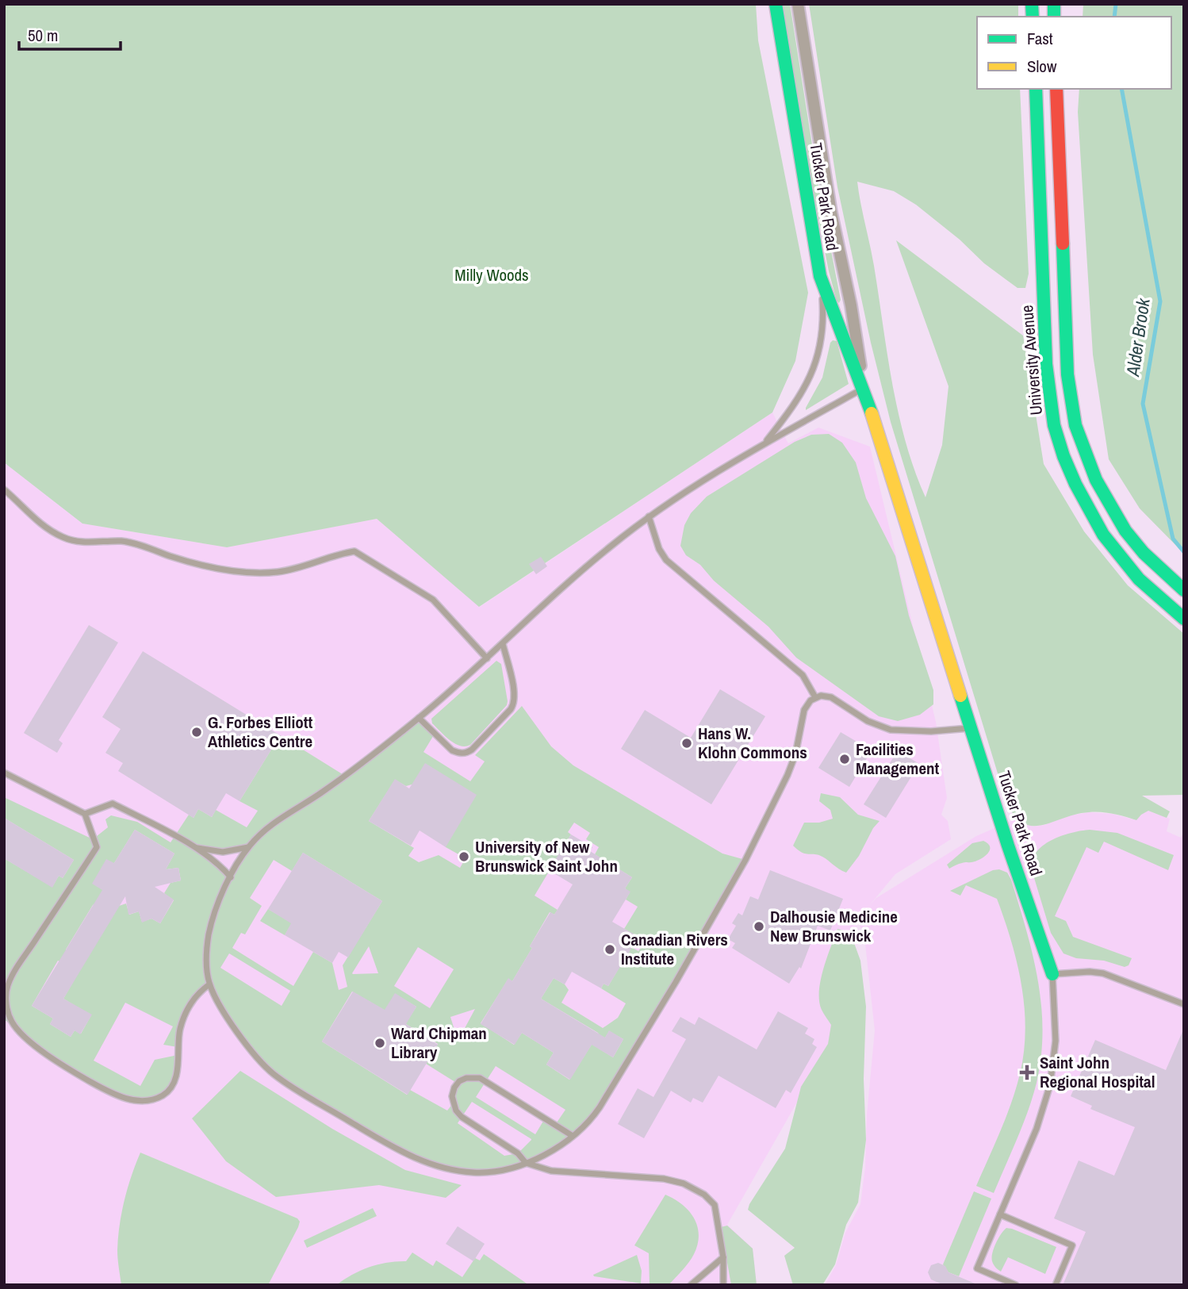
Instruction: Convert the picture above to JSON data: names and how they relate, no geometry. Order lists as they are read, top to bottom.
{
  "streets": {
    "main road": ["Tucker Park Road", "University Avenue"]
  },
  "water": ["Alder Brook"],
  "parks": ["Milly Woods"],
  "places": {
    "other": [
      "G. Forbes Elliott Athletics Centre",
      "Hans W. Klohn Commons",
      "Facilities Management",
      "University of New Brunswick Saint John",
      "Dalhousie Medicine New Brunswick",
      "Canadian Rivers Institute",
      "Ward Chipman Library"
    ],
    "health": ["Saint John Regional Hospital"]
  },
  "legend": ["Fast", "Slow"],
  "scale_bar": "50 m"
}
